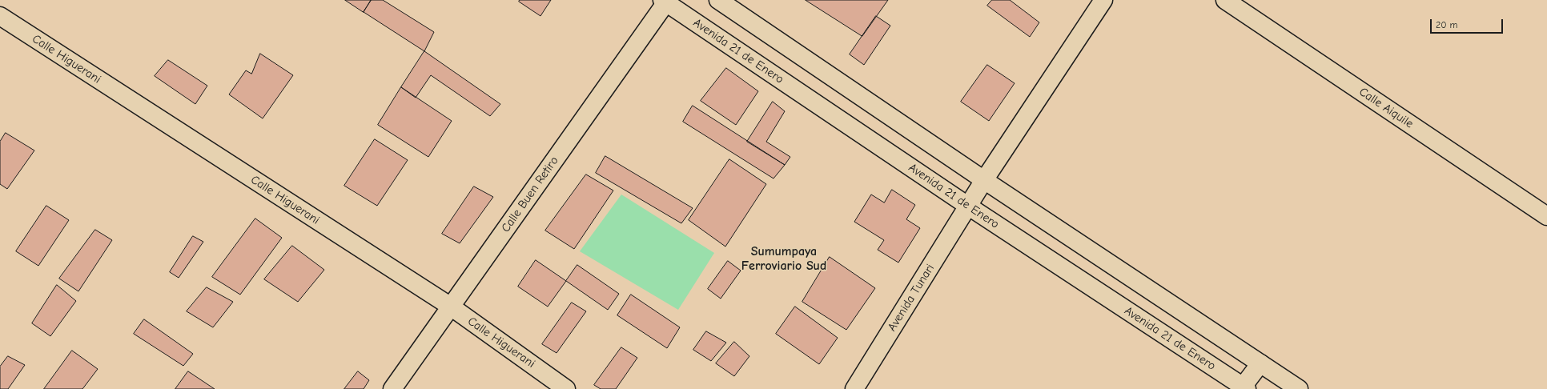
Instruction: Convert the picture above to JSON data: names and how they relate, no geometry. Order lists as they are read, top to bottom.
{
  "streets": {
    "street": [
      "Avenida 21 de Enero",
      "Calle Higuerani",
      "Calle Aiquile",
      "Calle Buen Retiro",
      "Avenida Tunari"
    ]
  },
  "crossings": [
    ["Avenida 21 de Enero", "Calle Buen Retiro"],
    ["Avenida 21 de Enero", "Avenida Tunari"],
    ["Calle Higuerani", "Calle Buen Retiro"]
  ],
  "districts": ["Sumumpaya Ferroviario Sud"],
  "scale_bar": "20 m"
}
